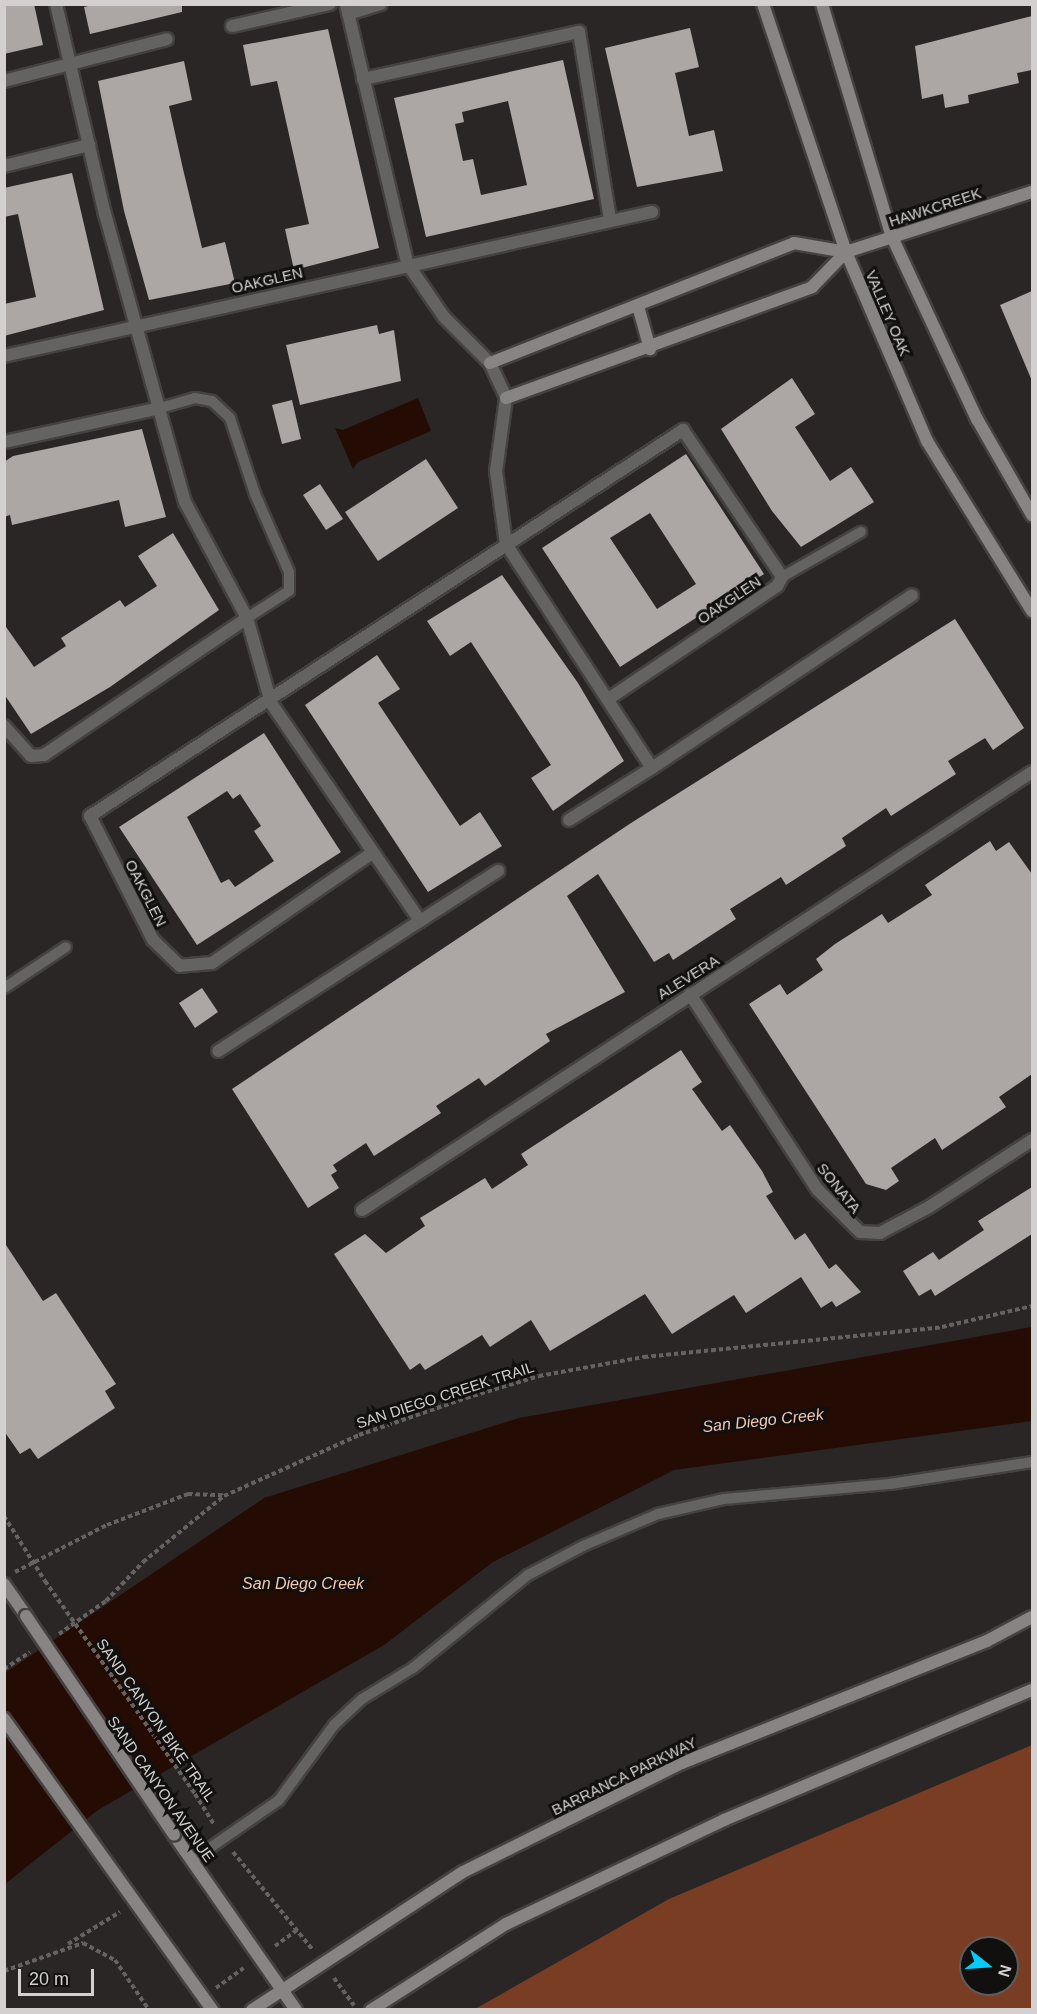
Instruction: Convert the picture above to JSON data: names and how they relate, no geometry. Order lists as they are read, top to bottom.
{
  "streets": {
    "main road": [
      "HAWKCREEK",
      "VALLEY OAK",
      "BARRANCA PARKWAY",
      "SAND CANYON AVENUE"
    ],
    "street": ["OAKGLEN", "ALEVERA", "SONATA"],
    "path": ["SAN DIEGO CREEK TRAIL", "SAND CANYON BIKE TRAIL"]
  },
  "crossings": [
    ["HAWKCREEK", "VALLEY OAK"],
    ["ALEVERA", "SONATA"],
    ["BARRANCA PARKWAY", "SAND CANYON AVENUE"]
  ],
  "water": ["San Diego Creek"],
  "scale_bar": "20 m",
  "north": "right"
}
